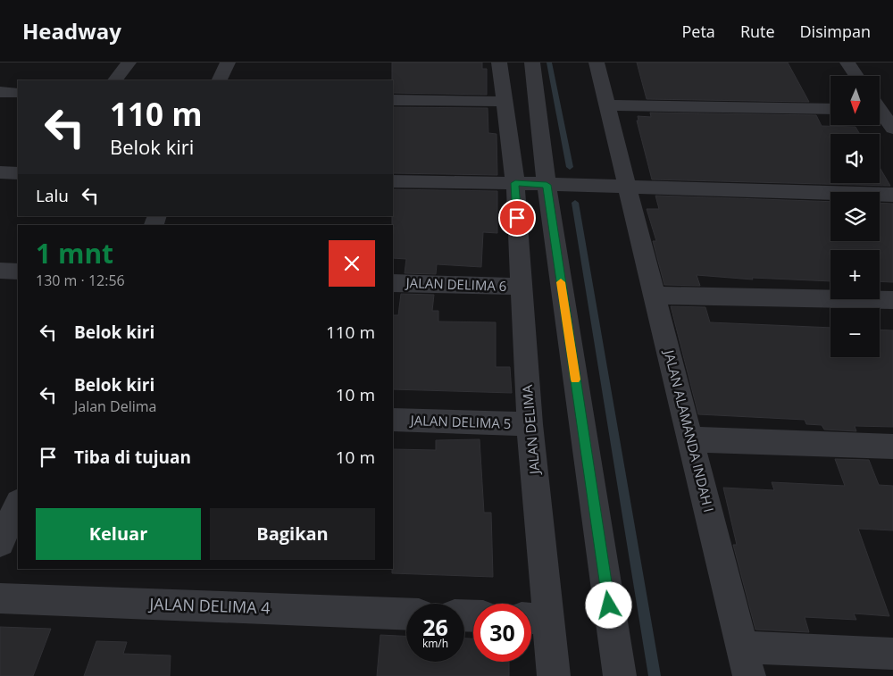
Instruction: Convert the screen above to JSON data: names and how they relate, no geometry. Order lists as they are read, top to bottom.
{
  "streets": {
    "street": [
      "JALAN DELIMA 6",
      "JALAN DELIMA 5",
      "JALAN DELIMA",
      "JALAN ALAMANDA INDAH I",
      "JALAN DELIMA 4"
    ]
  },
  "crossings": [
    ["JALAN DELIMA 6", "JALAN DELIMA"],
    ["JALAN DELIMA 5", "JALAN DELIMA"]
  ],
  "north": "bottom",
  "page": {
    "header": "Headway",
    "nav": ["Peta", "Rute", "Disimpan"],
    "map_buttons": ["+", "−"],
    "turn": ["110 m", "Belok kiri"],
    "then": "Lalu",
    "heading": ["1 mnt", "130 m · 12:56"],
    "list": [
      {
        "name": "Belok kiri",
        "value": "110 m"
      },
      {
        "name": "Belok kiri",
        "note": "Jalan Delima",
        "value": "10 m"
      },
      {
        "name": "Tiba di tujuan",
        "value": "10 m"
      }
    ],
    "buttons": ["Keluar", "Bagikan"],
    "speed": "26 km/h",
    "limit": "30"
  }
}
